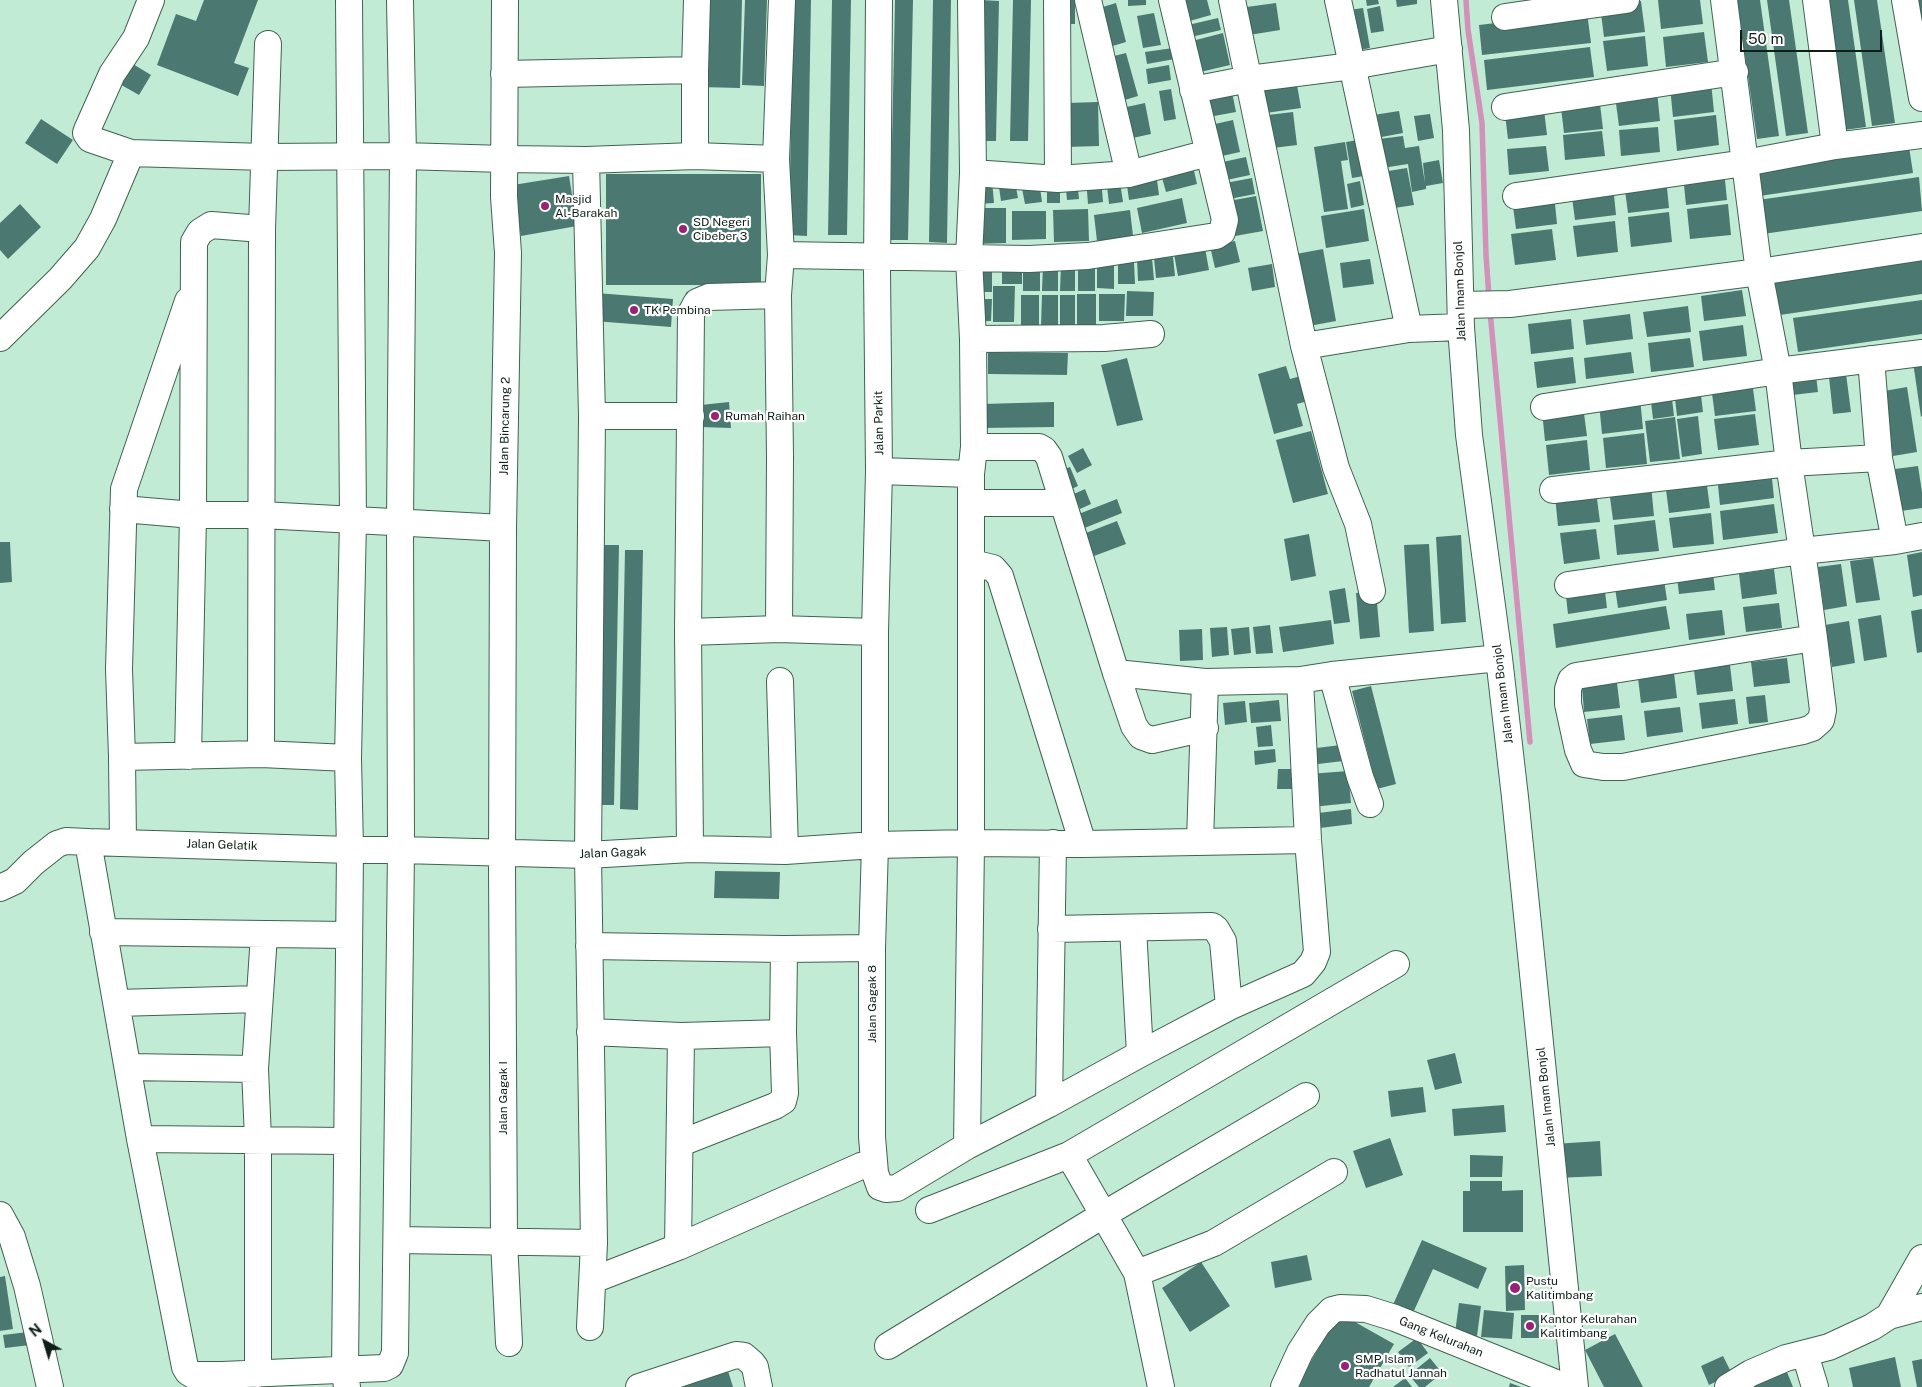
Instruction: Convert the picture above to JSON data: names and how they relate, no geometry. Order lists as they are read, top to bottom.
{
  "streets": {
    "street": [
      "Jalan Imam Bonjol",
      "Jalan Parkit",
      "Jalan Bincarung 2",
      "Jalan Gelatik",
      "Jalan Gagak",
      "Jalan Gagak 8",
      "Jalan Gagak I",
      "Gang Kelurahan"
    ]
  },
  "crossings": [
    ["Jalan Parkit", "Jalan Gagak"],
    ["Jalan Parkit", "Jalan Gagak 8"],
    ["Jalan Bincarung 2", "Jalan Gagak"],
    ["Jalan Bincarung 2", "Jalan Gagak I"],
    ["Jalan Gelatik", "Jalan Gagak"],
    ["Jalan Gagak", "Jalan Gagak 8"],
    ["Jalan Gagak", "Jalan Gagak I"]
  ],
  "places": [
    "Masjid Al-Barakah",
    "SD Negeri Cibeber 3",
    "TK Pembina",
    "Rumah Raihan",
    "Pustu Kalitimbang",
    "Kantor Kelurahan Kalitimbang",
    "SMP Islam Radhatul Jannah"
  ],
  "scale_bar": "50 m",
  "north": "top left"
}
